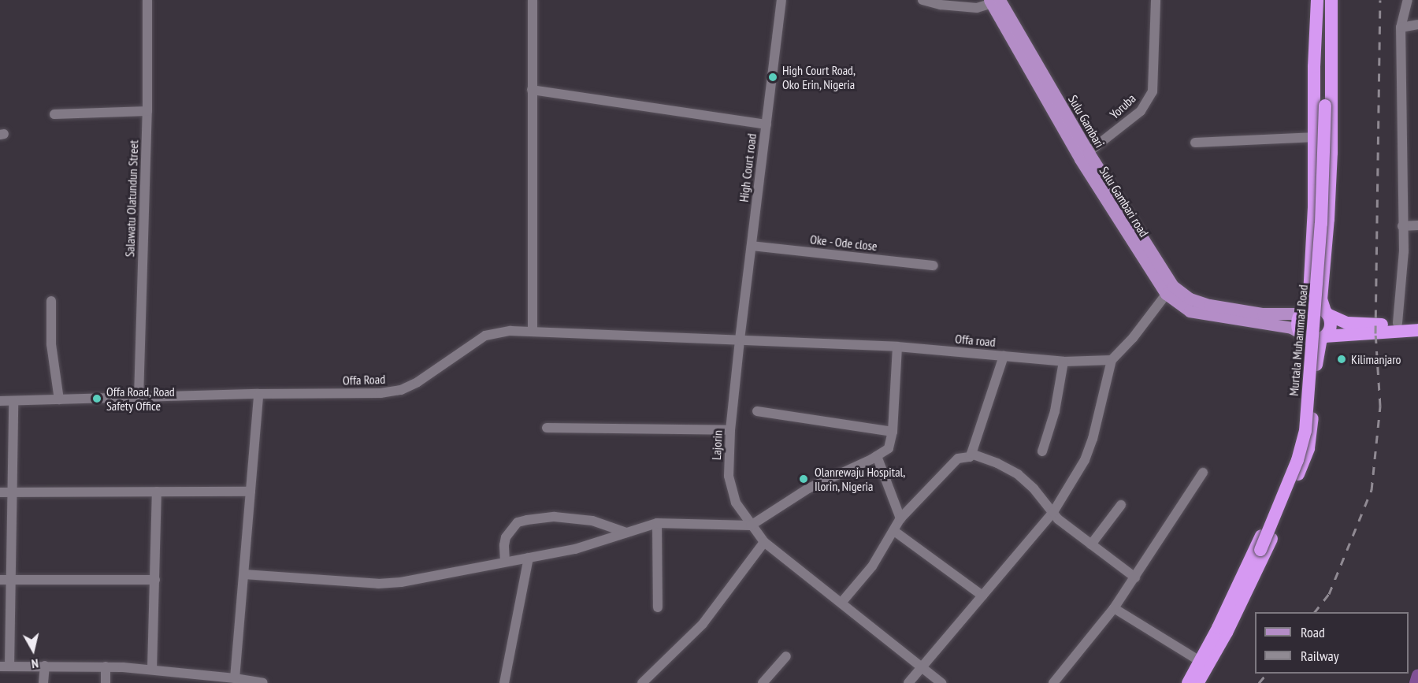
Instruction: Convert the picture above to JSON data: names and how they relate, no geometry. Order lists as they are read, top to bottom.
{
  "streets": {
    "highway": ["Murtala Muhammad Road"],
    "main road": ["Sulu Gambari road"],
    "street": [
      "Yoruba",
      "High Court road",
      "Salawatu Olatundun Street",
      "Oke - Ode close",
      "Offa road",
      "Offa Road",
      "Lajorin"
    ]
  },
  "crossings": [
    ["Yoruba", "Sulu Gambari road"],
    ["High Court road", "Oke - Ode close"],
    ["High Court road", "Offa road"],
    ["High Court road", "Offa Road"],
    ["High Court road", "Lajorin"],
    ["Salawatu Olatundun Street", "Offa Road"],
    ["Sulu Gambari road", "Murtala Muhammad Road"],
    ["Offa road", "Offa Road"],
    ["Offa road", "Lajorin"],
    ["Offa Road", "Lajorin"]
  ],
  "places": [
    "High Court Road, Oko Erin, Nigeria",
    "Kilimanjaro",
    "Offa Road, Road Safety Office",
    "Olanrewaju Hospital, Ilorin, Nigeria"
  ],
  "legend": ["Road", "Railway"],
  "north": "bottom"
}
